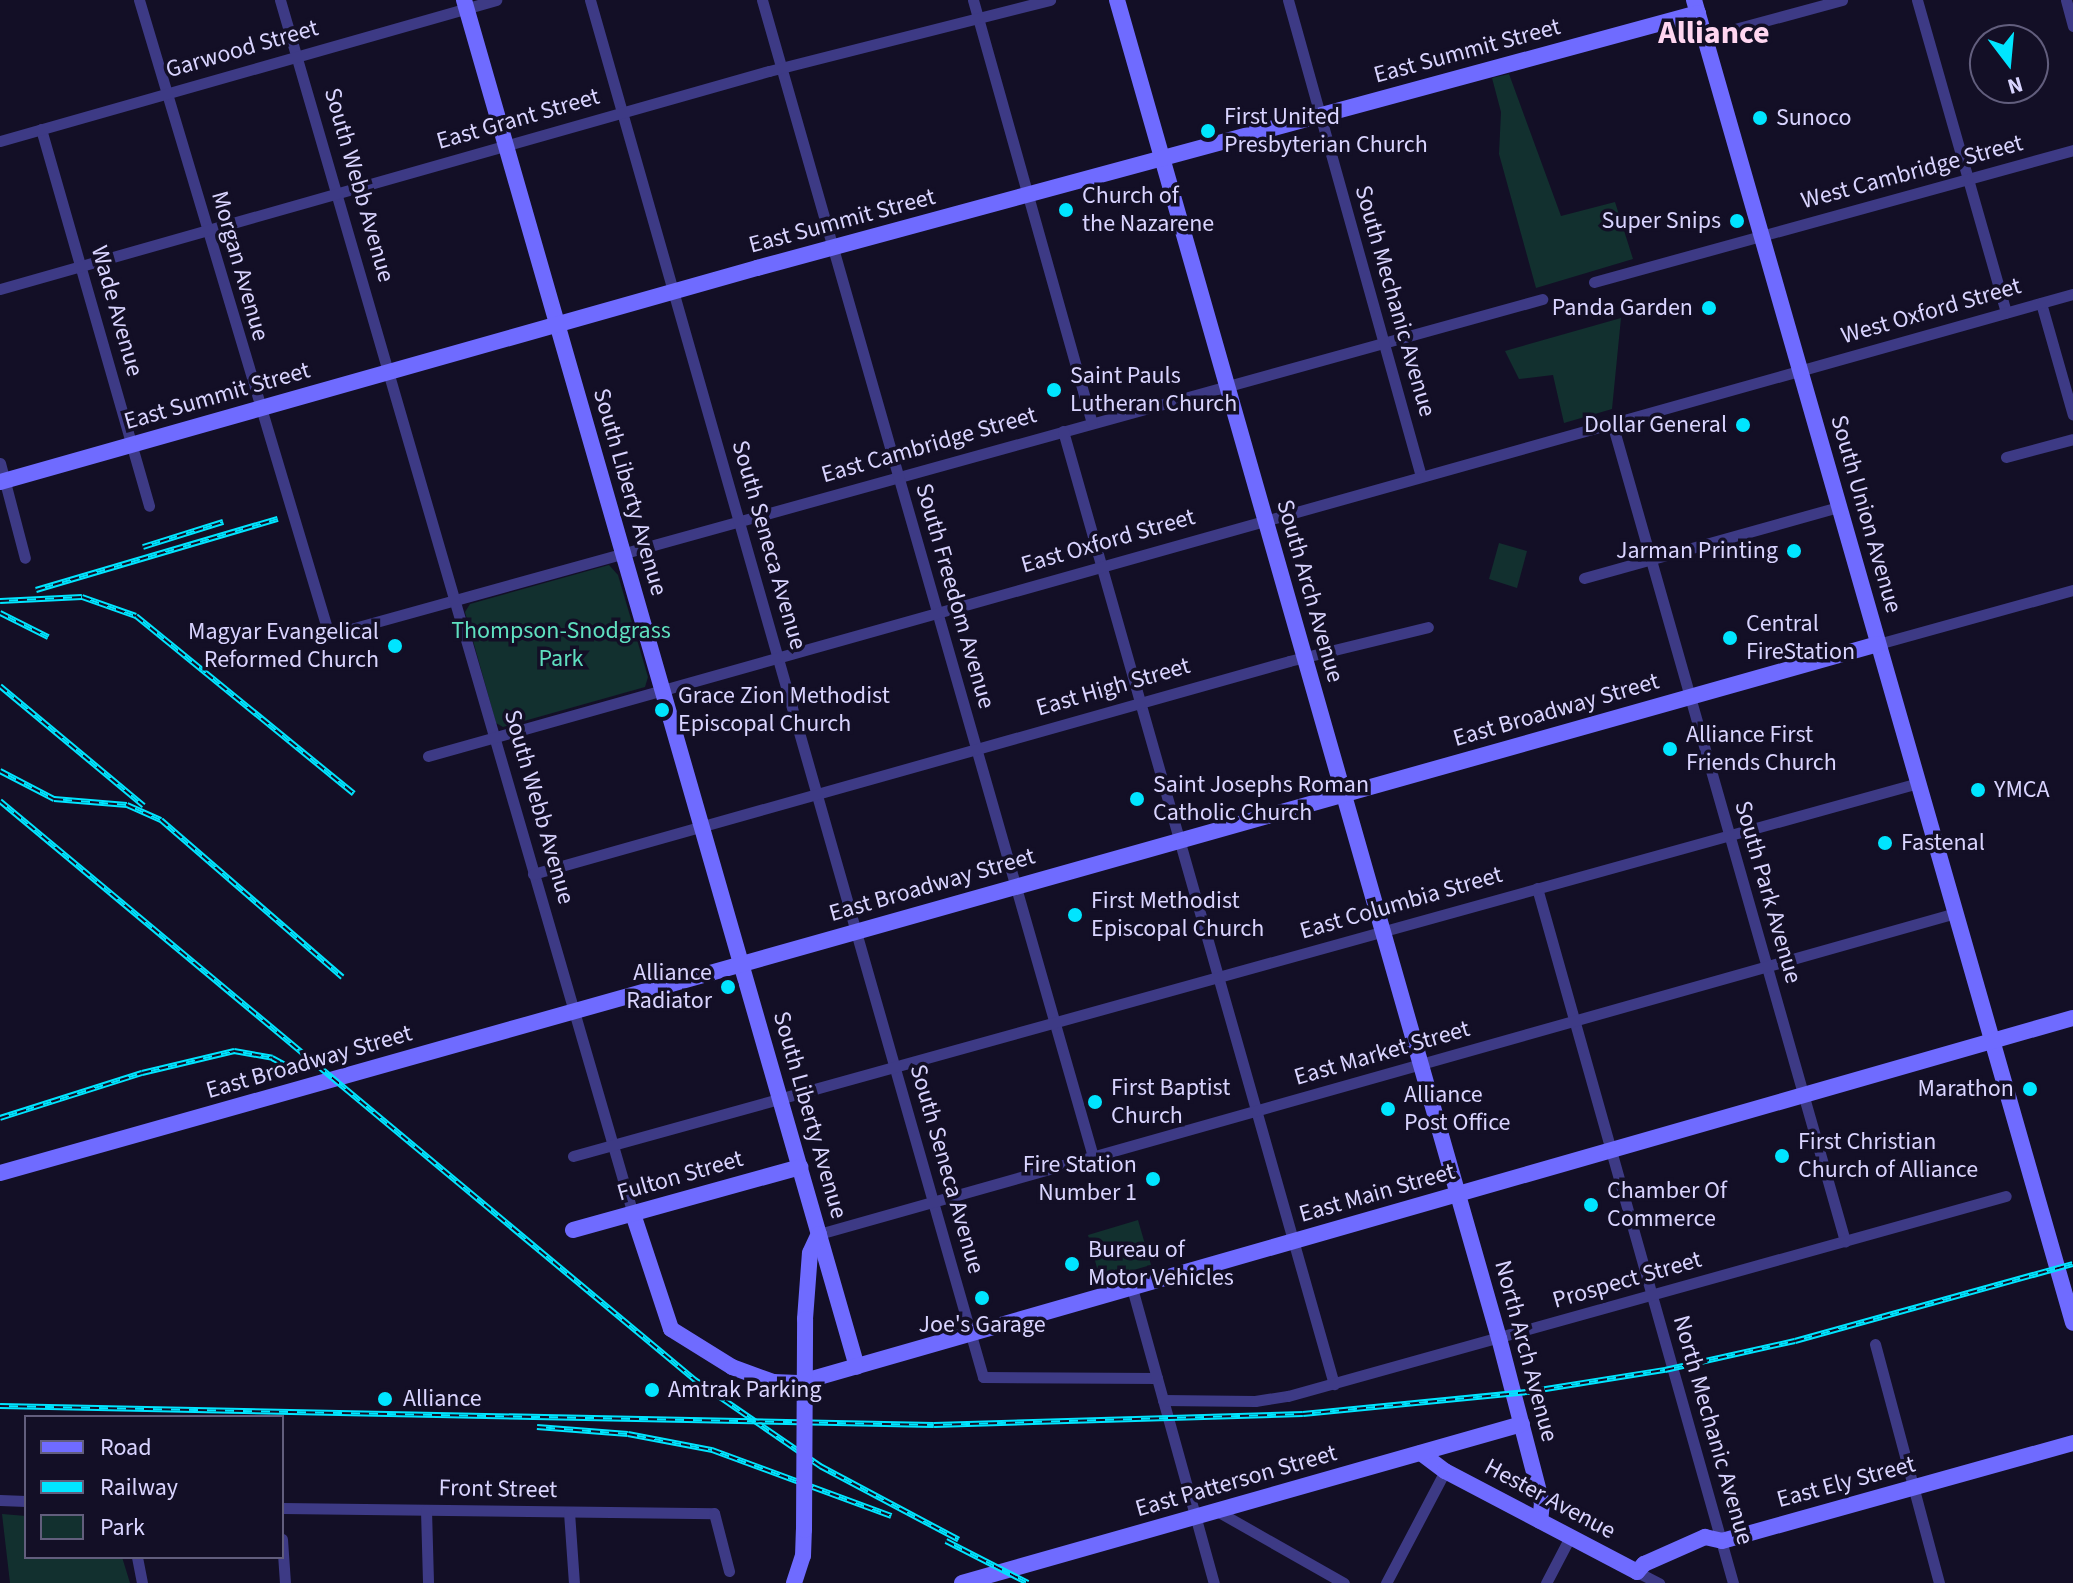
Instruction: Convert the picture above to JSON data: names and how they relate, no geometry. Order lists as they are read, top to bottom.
{
  "streets": {
    "street": [
      "Garwood Street",
      "East Summit Street",
      "East Grant Street",
      "West Cambridge Street",
      "South Webb Avenue",
      "Morgan Avenue",
      "South Mechanic Avenue",
      "Wade Avenue",
      "West Oxford Street",
      "East Cambridge Street",
      "South Liberty Avenue",
      "South Union Avenue",
      "East Oxford Street",
      "South Seneca Avenue",
      "South Arch Avenue",
      "South Freedom Avenue",
      "East High Street",
      "East Broadway Street",
      "South Park Avenue",
      "East Columbia Street",
      "East Market Street",
      "Fulton Street",
      "East Main Street",
      "Prospect Street",
      "North Arch Avenue",
      "North Mechanic Avenue",
      "East Patterson Street",
      "East Ely Street",
      "Front Street",
      "Hester Avenue"
    ]
  },
  "crossings": [
    ["Garwood Street", "South Webb Avenue"],
    ["Garwood Street", "Morgan Avenue"],
    ["Garwood Street", "Wade Avenue"],
    ["Garwood Street", "South Liberty Avenue"],
    ["East Summit Street", "South Webb Avenue"],
    ["East Summit Street", "Morgan Avenue"],
    ["East Summit Street", "South Mechanic Avenue"],
    ["East Summit Street", "Wade Avenue"],
    ["East Summit Street", "South Liberty Avenue"],
    ["East Summit Street", "South Union Avenue"],
    ["East Summit Street", "South Seneca Avenue"],
    ["East Summit Street", "South Arch Avenue"],
    ["East Summit Street", "South Freedom Avenue"],
    ["East Grant Street", "South Webb Avenue"],
    ["East Grant Street", "Morgan Avenue"],
    ["East Grant Street", "Wade Avenue"],
    ["East Grant Street", "South Liberty Avenue"],
    ["East Grant Street", "South Seneca Avenue"],
    ["East Grant Street", "South Freedom Avenue"],
    ["West Cambridge Street", "South Union Avenue"],
    ["South Webb Avenue", "East Cambridge Street"],
    ["South Webb Avenue", "East Oxford Street"],
    ["South Webb Avenue", "East High Street"],
    ["South Webb Avenue", "East Broadway Street"],
    ["South Webb Avenue", "East Columbia Street"],
    ["South Webb Avenue", "Fulton Street"],
    ["South Webb Avenue", "East Main Street"],
    ["Morgan Avenue", "East Cambridge Street"],
    ["South Mechanic Avenue", "East Cambridge Street"],
    ["South Mechanic Avenue", "East Oxford Street"],
    ["West Oxford Street", "South Union Avenue"],
    ["West Oxford Street", "East Oxford Street"],
    ["East Cambridge Street", "South Liberty Avenue"],
    ["East Cambridge Street", "South Seneca Avenue"],
    ["East Cambridge Street", "South Arch Avenue"],
    ["East Cambridge Street", "South Freedom Avenue"],
    ["South Liberty Avenue", "East Oxford Street"],
    ["South Liberty Avenue", "East High Street"],
    ["South Liberty Avenue", "East Broadway Street"],
    ["South Liberty Avenue", "East Columbia Street"],
    ["South Liberty Avenue", "East Market Street"],
    ["South Liberty Avenue", "Fulton Street"],
    ["South Liberty Avenue", "East Main Street"],
    ["South Union Avenue", "East Oxford Street"],
    ["South Union Avenue", "East Broadway Street"],
    ["South Union Avenue", "East Columbia Street"],
    ["South Union Avenue", "East Market Street"],
    ["South Union Avenue", "East Main Street"],
    ["East Oxford Street", "South Seneca Avenue"],
    ["East Oxford Street", "South Arch Avenue"],
    ["East Oxford Street", "South Freedom Avenue"],
    ["East Oxford Street", "South Park Avenue"],
    ["South Seneca Avenue", "East High Street"],
    ["South Seneca Avenue", "East Broadway Street"],
    ["South Seneca Avenue", "East Columbia Street"],
    ["South Seneca Avenue", "East Market Street"],
    ["South Seneca Avenue", "East Main Street"],
    ["South Arch Avenue", "East High Street"],
    ["South Arch Avenue", "East Broadway Street"],
    ["South Arch Avenue", "East Columbia Street"],
    ["South Arch Avenue", "East Market Street"],
    ["South Arch Avenue", "East Main Street"],
    ["South Arch Avenue", "North Arch Avenue"],
    ["South Freedom Avenue", "East High Street"],
    ["South Freedom Avenue", "East Broadway Street"],
    ["South Freedom Avenue", "East Columbia Street"],
    ["South Freedom Avenue", "East Market Street"],
    ["East Broadway Street", "South Park Avenue"],
    ["South Park Avenue", "East Columbia Street"],
    ["South Park Avenue", "East Market Street"],
    ["South Park Avenue", "East Main Street"],
    ["South Park Avenue", "Prospect Street"],
    ["East Market Street", "North Mechanic Avenue"],
    ["East Main Street", "North Arch Avenue"],
    ["East Main Street", "North Mechanic Avenue"],
    ["Prospect Street", "North Arch Avenue"],
    ["Prospect Street", "North Mechanic Avenue"],
    ["North Arch Avenue", "East Patterson Street"],
    ["North Arch Avenue", "Hester Avenue"],
    ["North Mechanic Avenue", "East Ely Street"],
    ["East Patterson Street", "Hester Avenue"],
    ["East Ely Street", "Hester Avenue"]
  ],
  "districts": ["Alliance"],
  "parks": ["Thompson-Snodgrass Park"],
  "places": [
    "Sunoco",
    "First United Presbyterian Church",
    "Church of the Nazarene",
    "Super Snips",
    "Panda Garden",
    "Saint Pauls Lutheran Church",
    "Dollar General",
    "Jarman Printing",
    "Central FireStation",
    "Magyar Evangelical Reformed Church",
    "Grace Zion Methodist Episcopal Church",
    "Alliance First Friends Church",
    "YMCA",
    "Saint Josephs Roman Catholic Church",
    "Fastenal",
    "First Methodist Episcopal Church",
    "Alliance Radiator",
    "Marathon",
    "First Baptist Church",
    "Alliance Post Office",
    "First Christian Church of Alliance",
    "Fire Station Number 1",
    "Chamber Of Commerce",
    "Bureau of Motor Vehicles",
    "Joe's Garage",
    "Amtrak Parking",
    "Alliance"
  ],
  "legend": ["Road", "Railway", "Park"],
  "north": "bottom"
}
